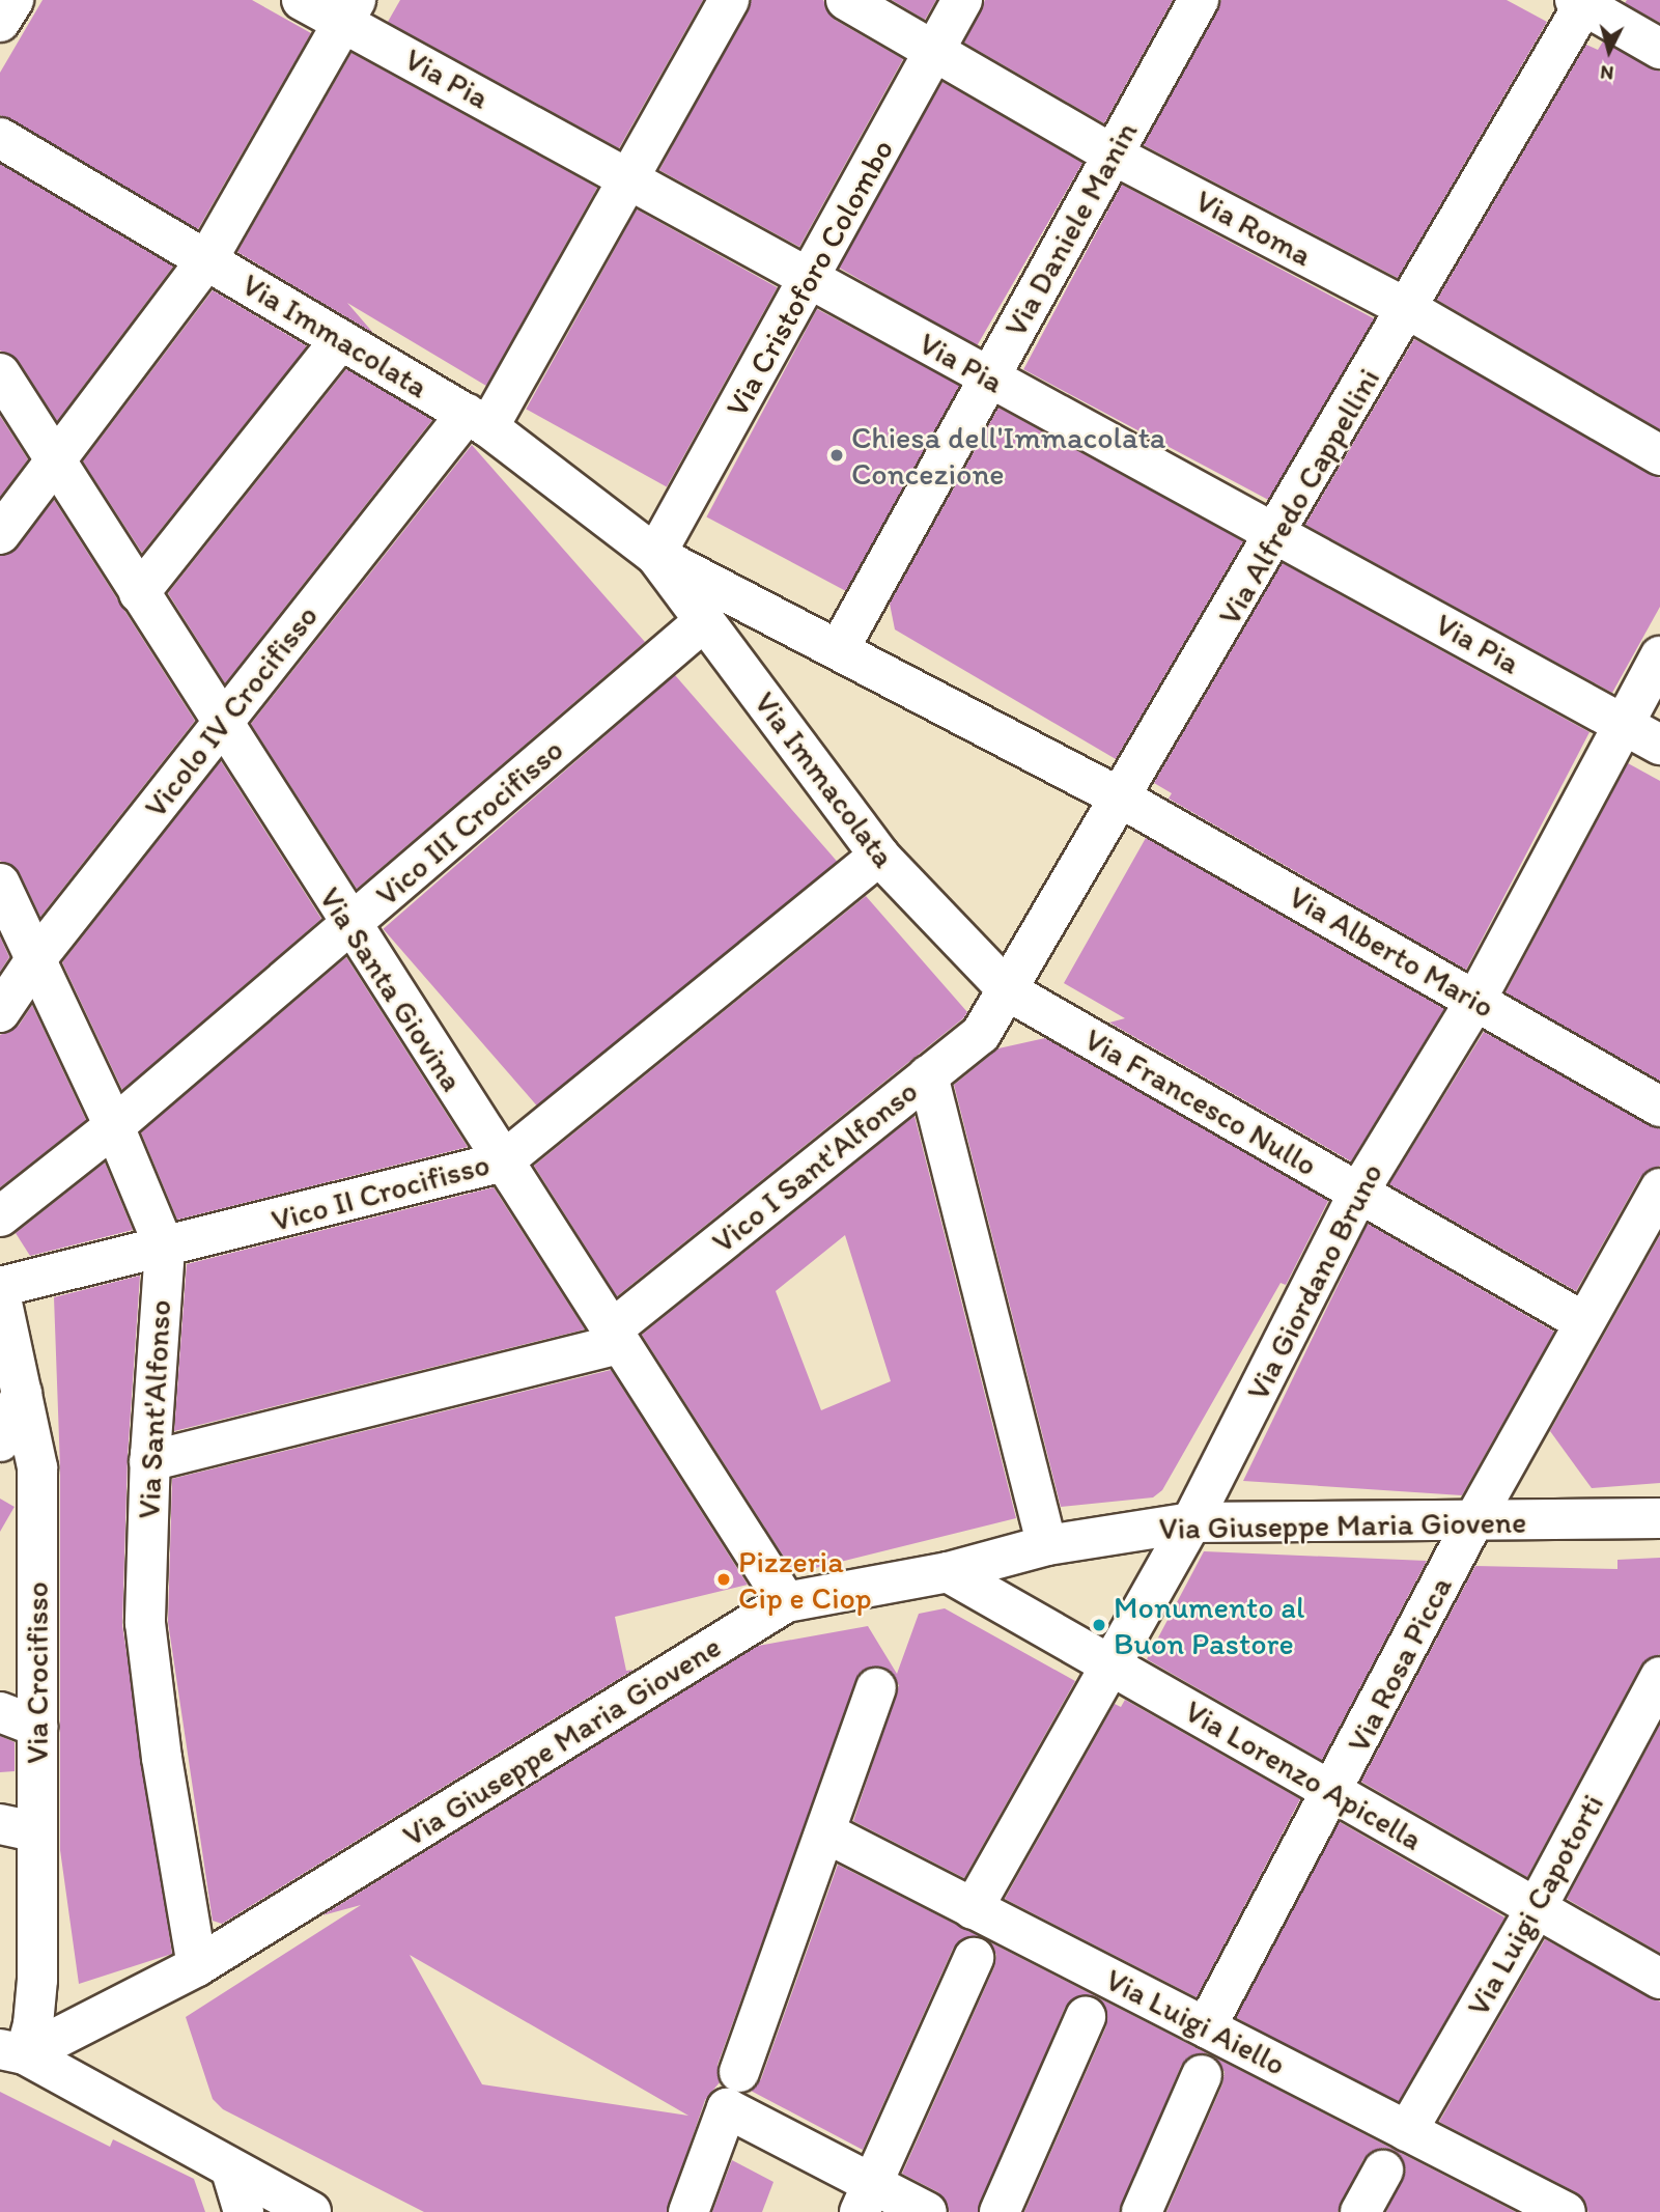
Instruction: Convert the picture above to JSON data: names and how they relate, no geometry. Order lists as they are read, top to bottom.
{
  "streets": {
    "street": [
      "Via Pia",
      "Via Roma",
      "Via Daniele Manin",
      "Via Cristoforo Colombo",
      "Via Immacolata",
      "Via Alfredo Cappellini",
      "Vicolo IV Crocifisso",
      "Vico III Crocifisso",
      "Via Alberto Mario",
      "Via Santa Giovina",
      "Via Francesco Nullo",
      "Vico I Sant'Alfonso",
      "Vico II Crocifisso",
      "Via Giordano Bruno",
      "Via Sant'Alfonso",
      "Via Giuseppe Maria Giovene",
      "Via Rosa Picca",
      "Via Crocifisso",
      "Via Lorenzo Apicella",
      "Via Luigi Capotorti",
      "Via Luigi Aiello"
    ]
  },
  "crossings": [
    ["Via Pia", "Via Daniele Manin"],
    ["Via Pia", "Via Cristoforo Colombo"],
    ["Via Pia", "Via Alfredo Cappellini"],
    ["Via Pia", "Vicolo IV Crocifisso"],
    ["Via Pia", "Via Giordano Bruno"],
    ["Via Roma", "Via Daniele Manin"],
    ["Via Roma", "Via Cristoforo Colombo"],
    ["Via Roma", "Via Alfredo Cappellini"],
    ["Via Daniele Manin", "Via Immacolata"],
    ["Via Cristoforo Colombo", "Via Immacolata"],
    ["Via Immacolata", "Via Alfredo Cappellini"],
    ["Via Immacolata", "Vicolo IV Crocifisso"],
    ["Via Immacolata", "Vico III Crocifisso"],
    ["Via Immacolata", "Via Alberto Mario"],
    ["Via Immacolata", "Via Francesco Nullo"],
    ["Via Immacolata", "Vico I Sant'Alfonso"],
    ["Via Immacolata", "Vico II Crocifisso"],
    ["Via Alfredo Cappellini", "Via Alberto Mario"],
    ["Via Alfredo Cappellini", "Via Francesco Nullo"],
    ["Via Alfredo Cappellini", "Vico I Sant'Alfonso"],
    ["Vicolo IV Crocifisso", "Via Santa Giovina"],
    ["Vicolo IV Crocifisso", "Via Sant'Alfonso"],
    ["Vico III Crocifisso", "Via Santa Giovina"],
    ["Vico III Crocifisso", "Via Sant'Alfonso"],
    ["Via Alberto Mario", "Via Giordano Bruno"],
    ["Via Santa Giovina", "Vico I Sant'Alfonso"],
    ["Via Santa Giovina", "Vico II Crocifisso"],
    ["Via Santa Giovina", "Via Giuseppe Maria Giovene"],
    ["Via Francesco Nullo", "Vico I Sant'Alfonso"],
    ["Via Francesco Nullo", "Via Giordano Bruno"],
    ["Via Francesco Nullo", "Via Rosa Picca"],
    ["Vico I Sant'Alfonso", "Via Sant'Alfonso"],
    ["Vico II Crocifisso", "Via Sant'Alfonso"],
    ["Via Giordano Bruno", "Via Giuseppe Maria Giovene"],
    ["Via Giordano Bruno", "Via Lorenzo Apicella"],
    ["Via Giordano Bruno", "Via Luigi Aiello"],
    ["Via Sant'Alfonso", "Via Giuseppe Maria Giovene"],
    ["Via Giuseppe Maria Giovene", "Via Rosa Picca"],
    ["Via Giuseppe Maria Giovene", "Via Crocifisso"],
    ["Via Giuseppe Maria Giovene", "Via Lorenzo Apicella"],
    ["Via Rosa Picca", "Via Lorenzo Apicella"],
    ["Via Rosa Picca", "Via Luigi Aiello"],
    ["Via Lorenzo Apicella", "Via Luigi Capotorti"],
    ["Via Luigi Capotorti", "Via Luigi Aiello"]
  ],
  "places": ["Chiesa dell'Immacolata Concezione", "Pizzeria Cip e Ciop", "Monumento al Buon Pastore"],
  "north": "bottom"
}
